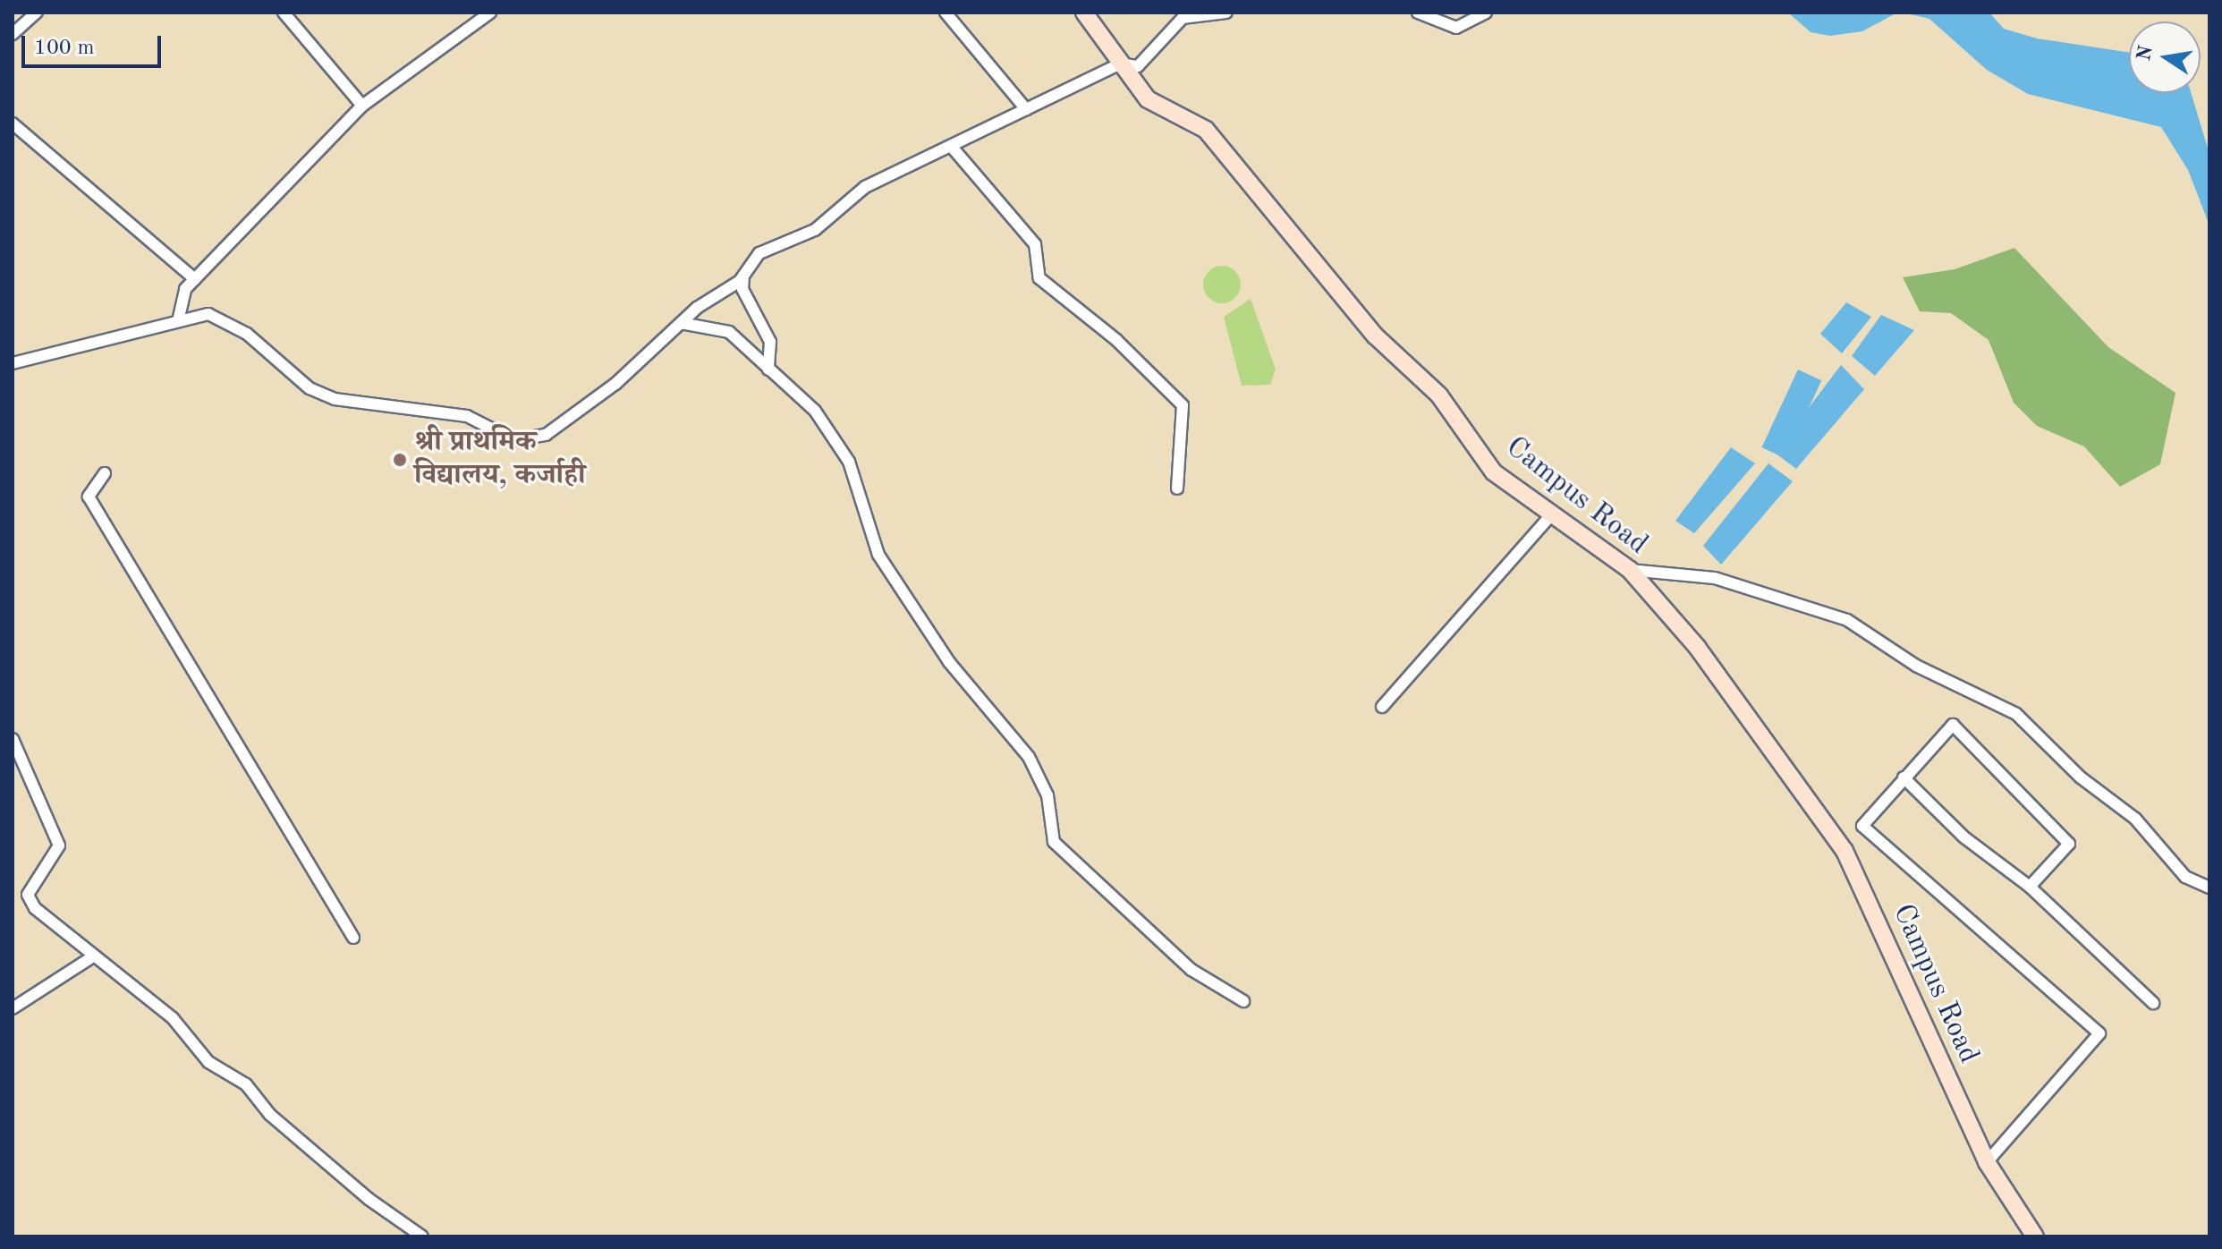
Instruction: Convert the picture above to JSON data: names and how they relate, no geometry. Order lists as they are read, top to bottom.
{
  "streets": {
    "street": ["Campus Road"]
  },
  "places": ["श्री प्राथमिक विद्यालय, कर्जाही"],
  "scale_bar": "100 m",
  "north": "left"
}
